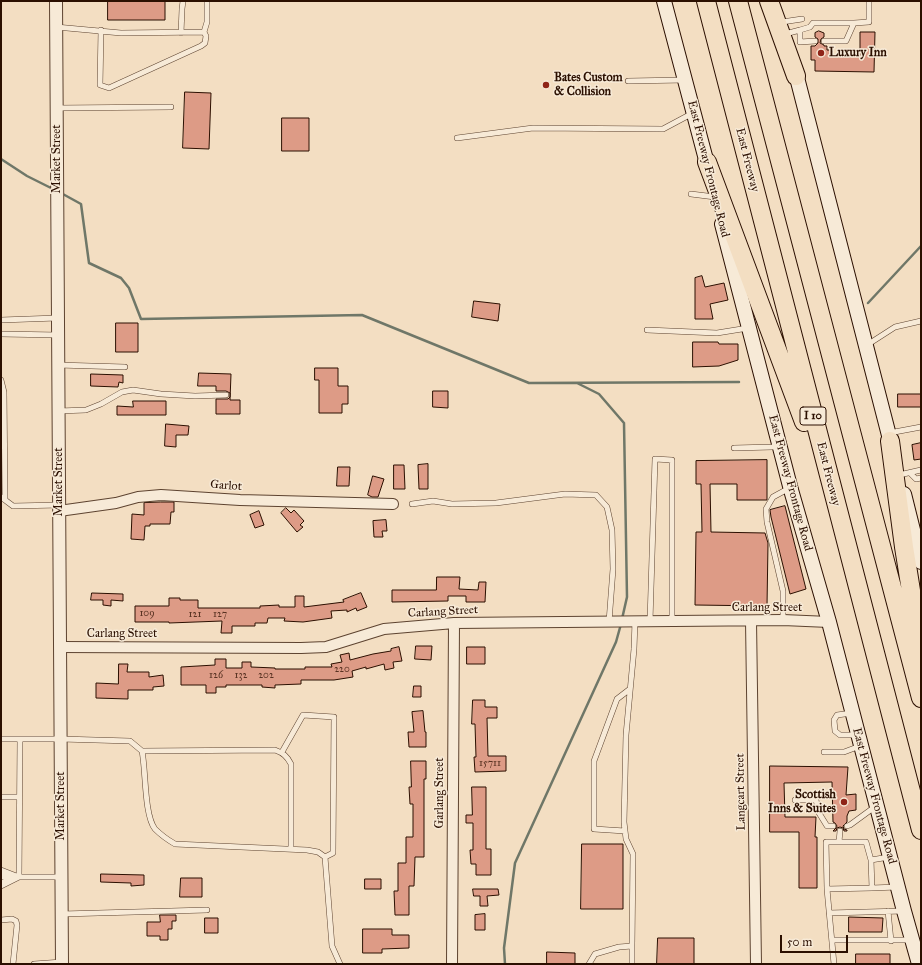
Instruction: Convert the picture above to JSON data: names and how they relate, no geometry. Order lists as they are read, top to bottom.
{
  "streets": {
    "highway": ["East Freeway", "I 10"],
    "main road": ["East Freeway Frontage Road"],
    "street": [
      "Market Street",
      "Garlot",
      "Carlang Street",
      "Langcart Street",
      "Garlang Street"
    ]
  },
  "crossings": [
    ["Market Street", "Garlot"],
    ["Market Street", "Carlang Street"],
    ["East Freeway Frontage Road", "Carlang Street"],
    ["Carlang Street", "Langcart Street"],
    ["Carlang Street", "Garlang Street"]
  ],
  "places": ["Luxury Inn", "Bates Custom & Collision", "Scottish Inns & Suites"],
  "house_numbers": [
    "109",
    "121",
    "127",
    "220",
    "126",
    "132",
    "202",
    "15711"
  ],
  "scale_bar": "50 m"
}
